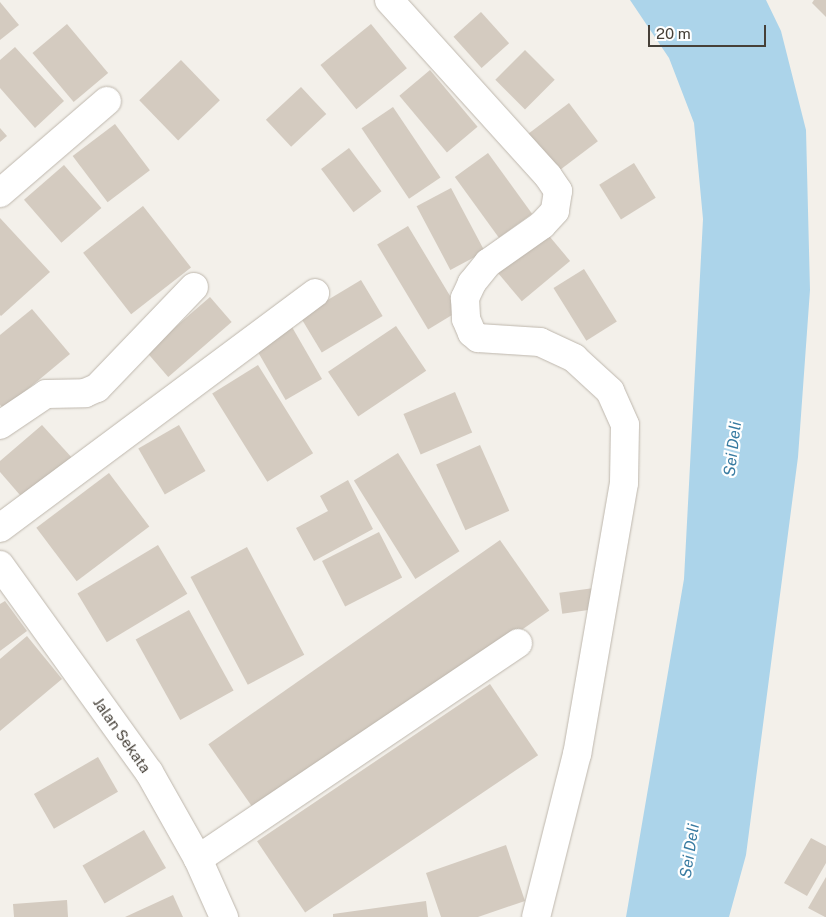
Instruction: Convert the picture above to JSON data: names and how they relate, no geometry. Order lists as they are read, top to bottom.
{
  "streets": {
    "street": ["Jalan Sekata"]
  },
  "water": ["Sei Deli"],
  "scale_bar": "20 m"
}
